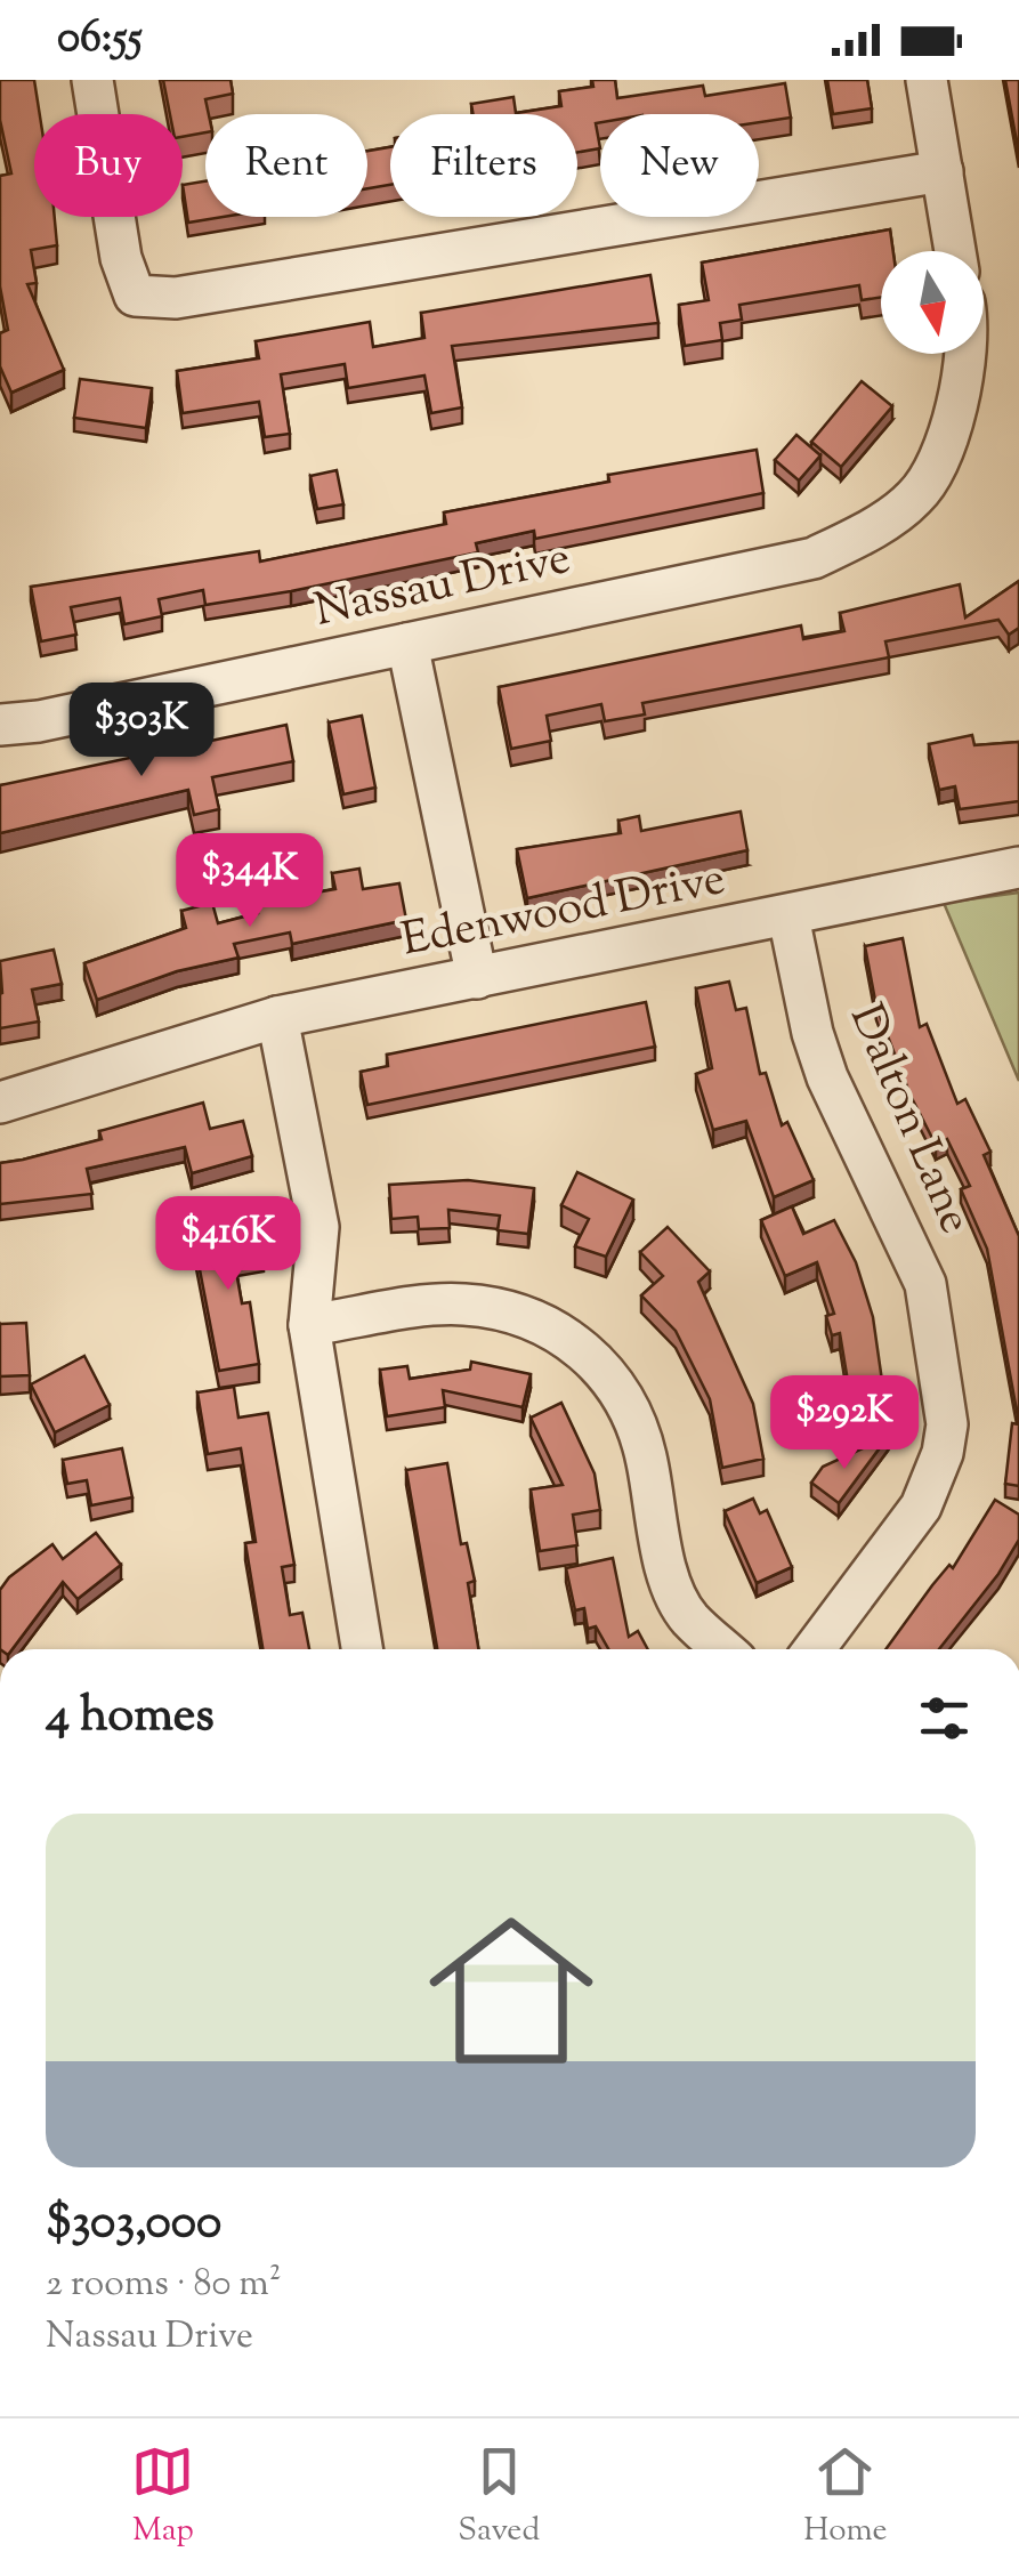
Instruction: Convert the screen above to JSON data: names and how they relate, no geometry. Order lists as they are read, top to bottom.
{
  "streets": {
    "street": ["Nassau Drive", "Edenwood Drive", "Dalton Lane"]
  },
  "crossings": [
    ["Edenwood Drive", "Dalton Lane"]
  ],
  "north": "bottom",
  "page": {
    "status": "06:55",
    "chip": [
      "Buy",
      "Rent",
      "Filters",
      "New"
    ],
    "price": [
      "$303K",
      "$344K",
      "$416K",
      "$292K"
    ],
    "heading": "4 homes",
    "list": [
      {
        "name": "$303,000",
        "note": "2 rooms · 80 m² · Nassau Drive"
      }
    ],
    "tabs": ["Map", "Saved", "Home"]
  }
}
